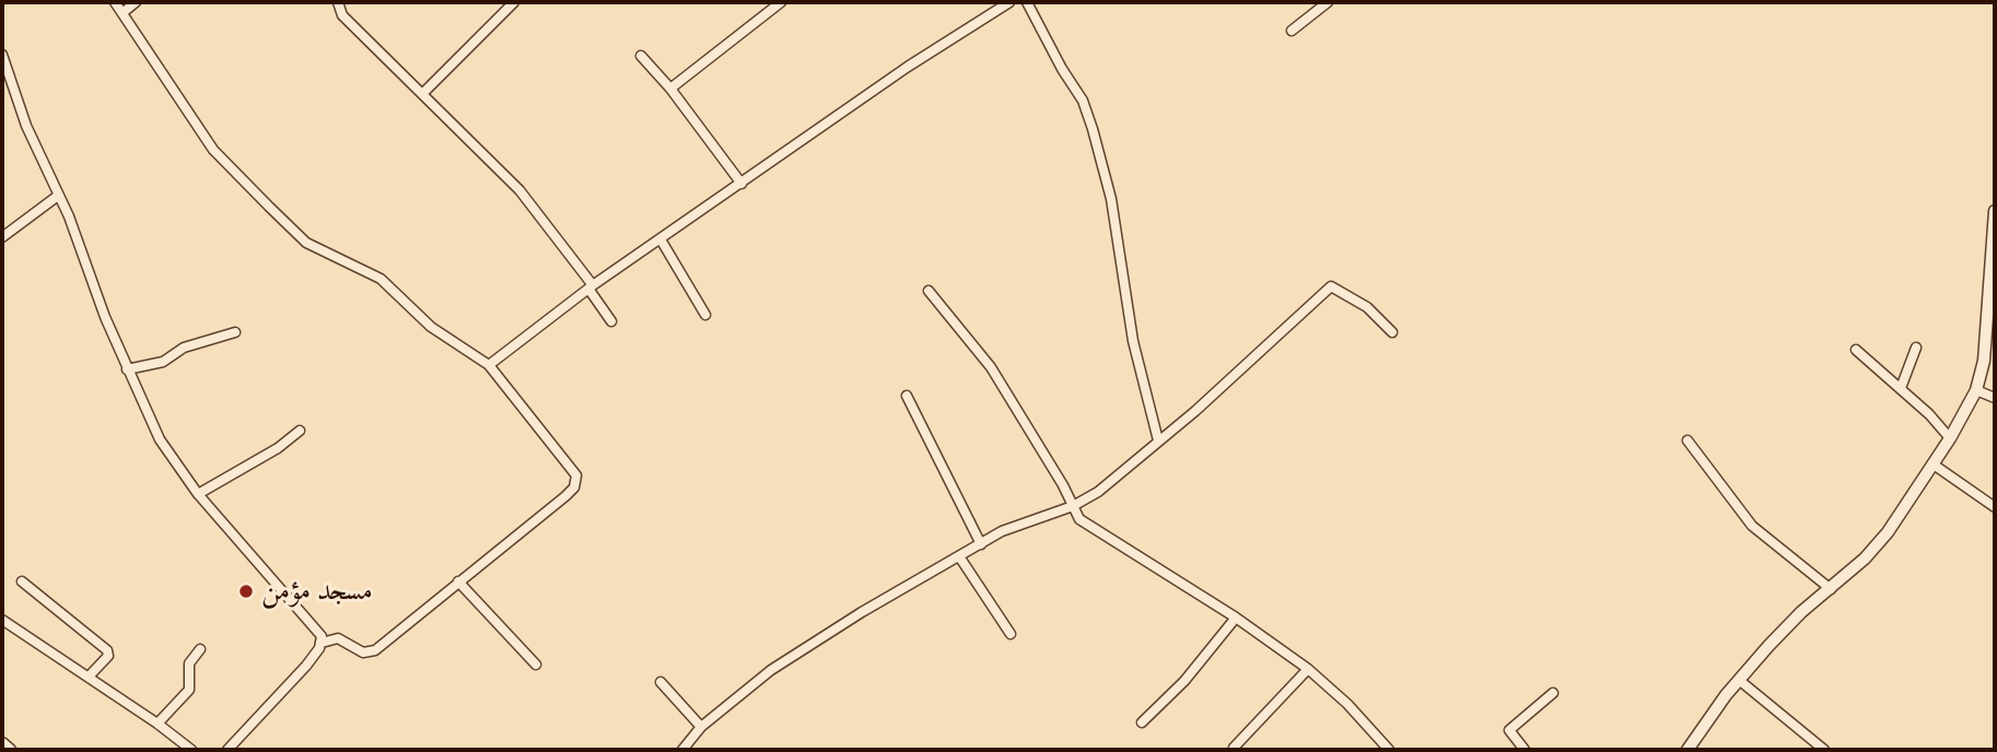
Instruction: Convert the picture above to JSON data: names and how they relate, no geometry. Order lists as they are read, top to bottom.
{
  "places": ["مسجد مؤمن"]
}
